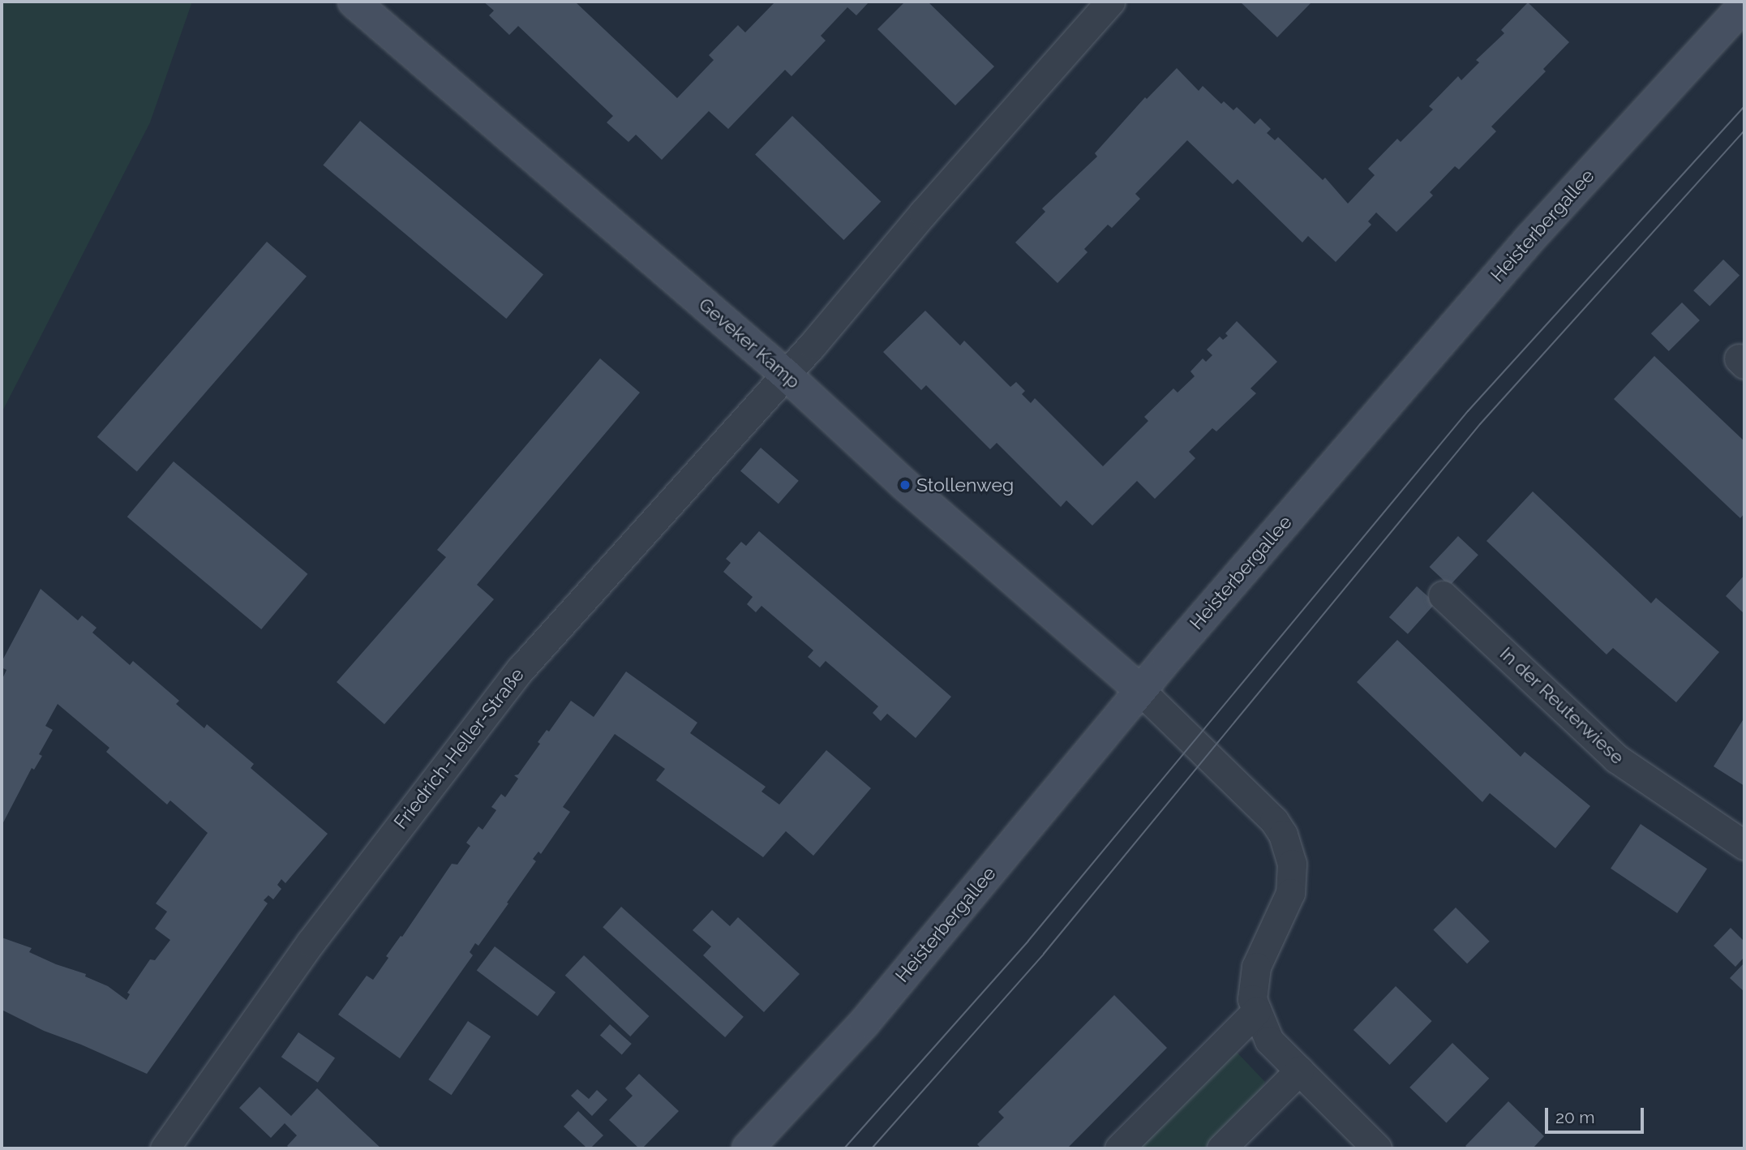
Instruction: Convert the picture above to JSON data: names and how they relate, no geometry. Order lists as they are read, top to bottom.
{
  "streets": {
    "main road": ["Heisterbergallee", "Geveker Kamp"],
    "street": ["In der Reuterwiese", "Friedrich-Heller-Straße"]
  },
  "crossings": [
    ["Heisterbergallee", "Geveker Kamp"],
    ["Geveker Kamp", "Friedrich-Heller-Straße"]
  ],
  "places": ["Stollenweg"],
  "scale_bar": "20 m"
}
